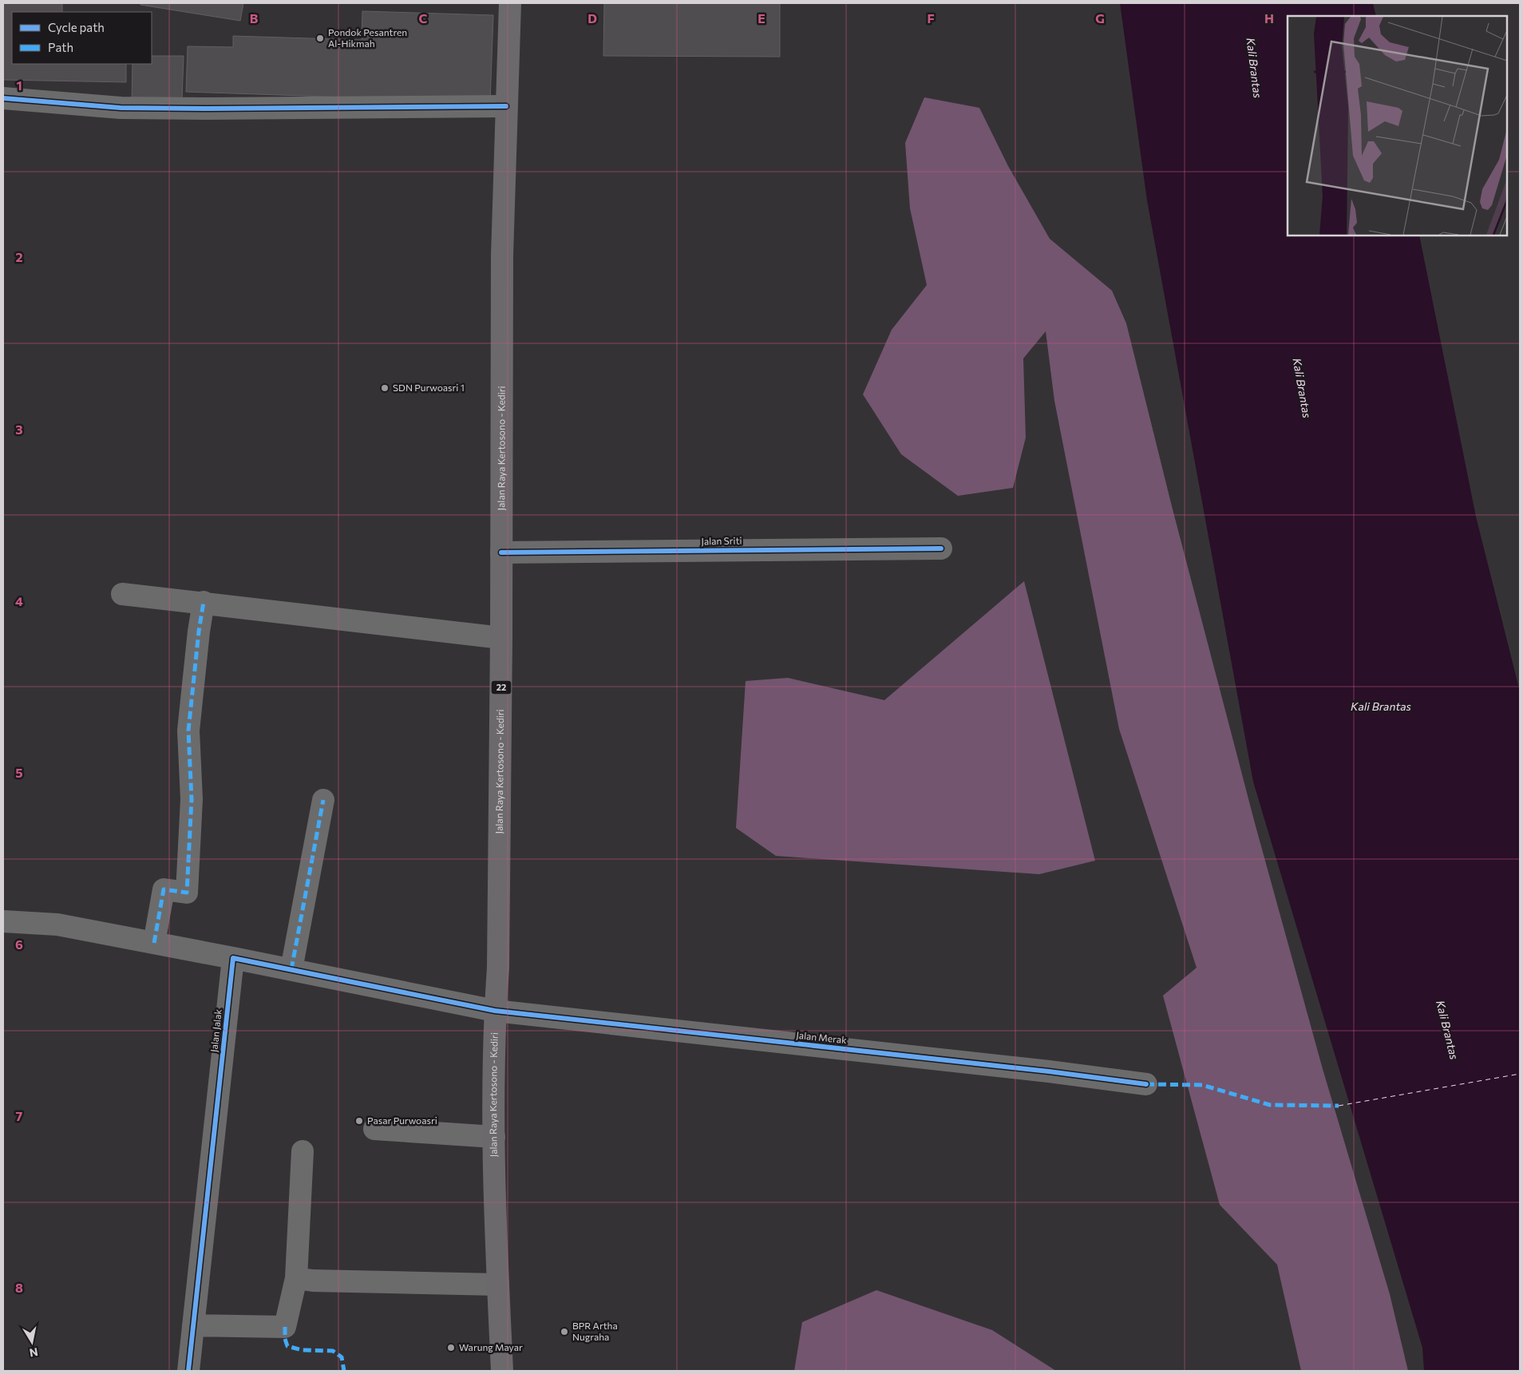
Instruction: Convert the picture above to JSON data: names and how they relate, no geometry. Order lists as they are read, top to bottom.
{
  "streets": {
    "highway": ["Jalan Raya Kertosono - Kediri", "22"],
    "street": ["Jalan Sriti", "Jalan Jalak", "Jalan Merak"]
  },
  "crossings": [
    ["Jalan Raya Kertosono - Kediri", "Jalan Sriti"],
    ["Jalan Raya Kertosono - Kediri", "Jalan Merak"]
  ],
  "water": ["Kali Brantas"],
  "places": [
    "Pondok Pesantren Al-Hikmah",
    "SDN Purwoasri 1",
    "Pasar Purwoasri",
    "BPR Artha Nugraha",
    "Warung Mayar"
  ],
  "legend": ["Cycle path", "Path"],
  "north": "bottom",
  "grid": {
    "columns": [
      "B",
      "C",
      "D",
      "E",
      "F",
      "G",
      "H"
    ],
    "rows": [
      "1",
      "2",
      "3",
      "4",
      "5",
      "6",
      "7",
      "8"
    ]
  }
}
